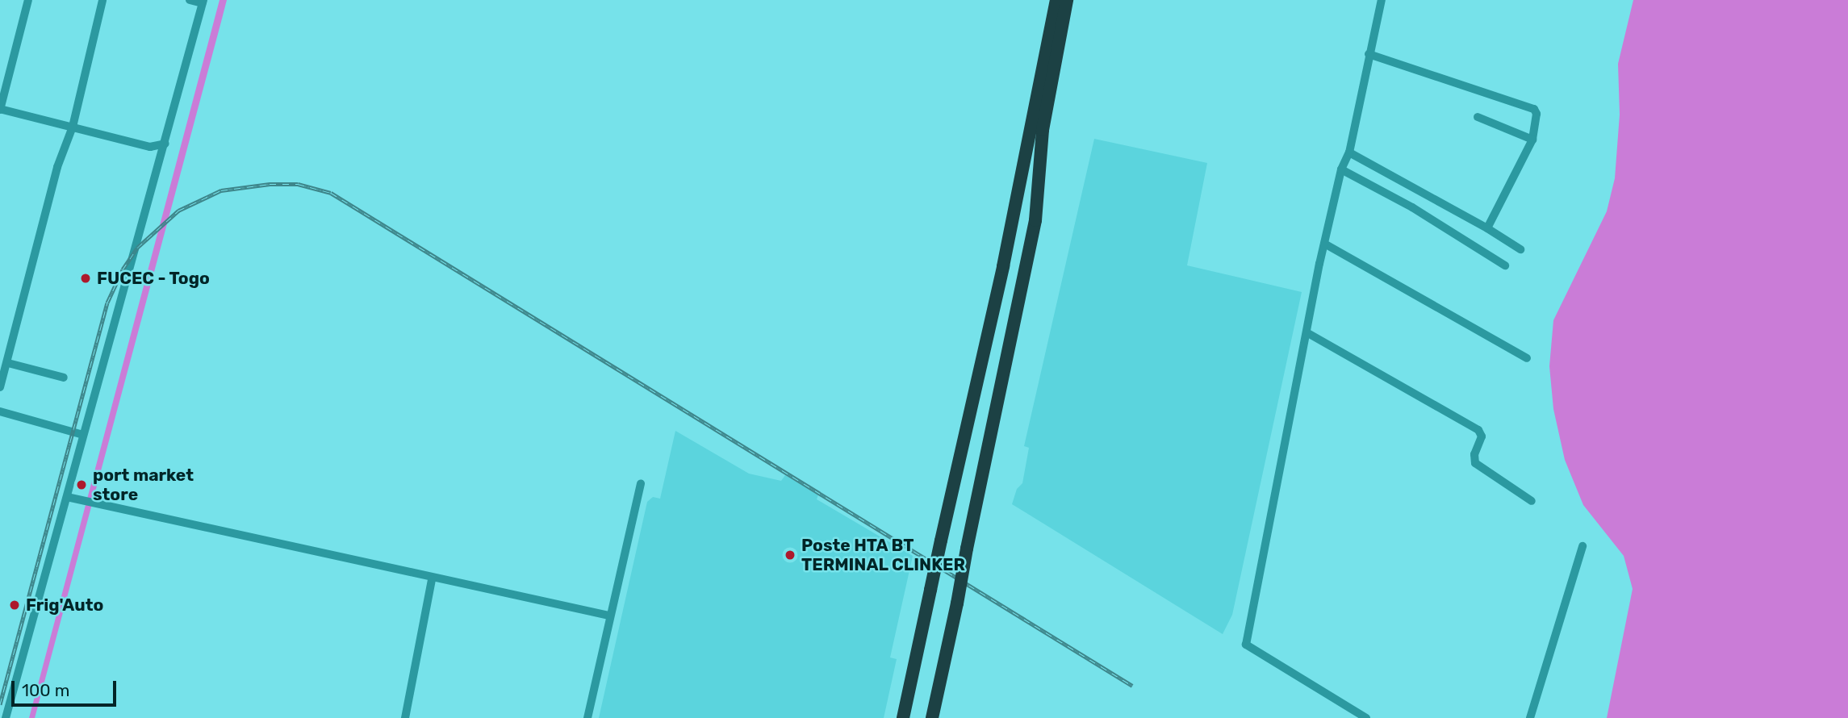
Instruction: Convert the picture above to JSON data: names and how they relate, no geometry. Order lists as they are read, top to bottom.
{
  "places": [
    "FUCEC - Togo",
    "port market store",
    "Poste HTA BT TERMINAL CLINKER",
    "Frig'Auto"
  ],
  "scale_bar": "100 m"
}
